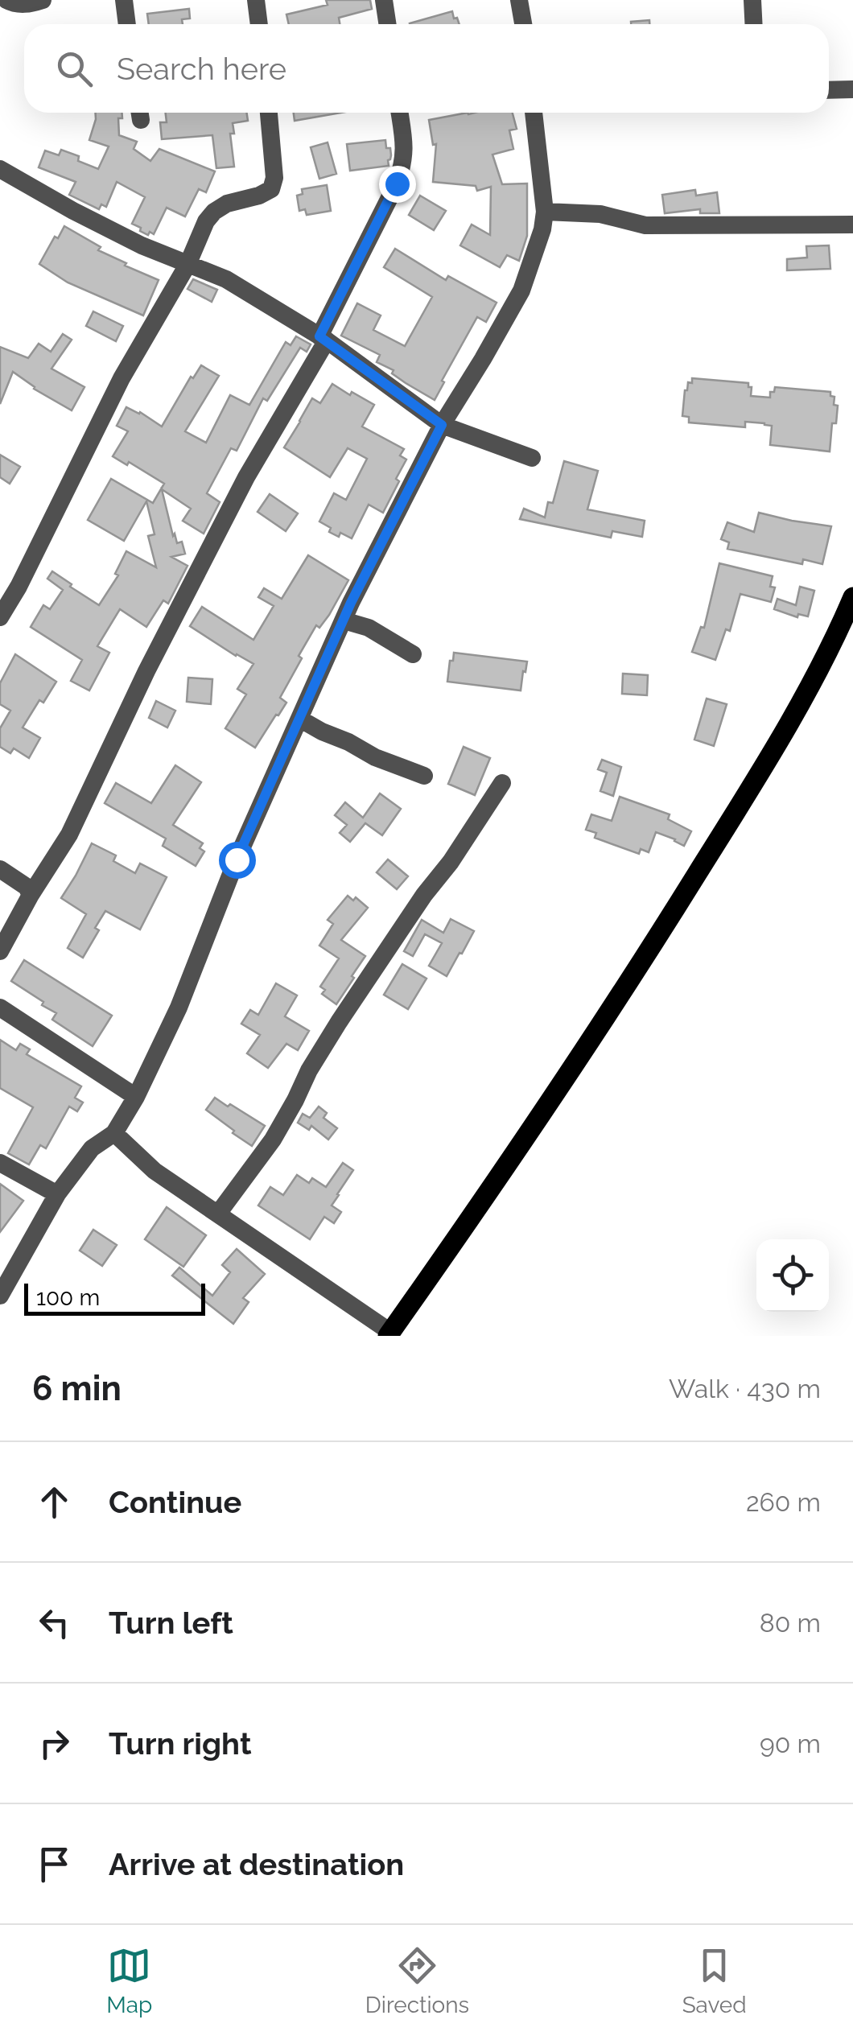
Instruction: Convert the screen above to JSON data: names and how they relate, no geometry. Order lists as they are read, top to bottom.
{
  "scale_bar": "100 m",
  "page": {
    "search": "Search here",
    "scale": "100 m",
    "heading": ["6 min", "Walk · 430 m"],
    "list": [
      ["Continue", "260 m"],
      ["Turn left", "80 m"],
      ["Turn right", "90 m"],
      "Arrive at destination"
    ],
    "nav": ["Map", "Directions", "Saved"]
  }
}
